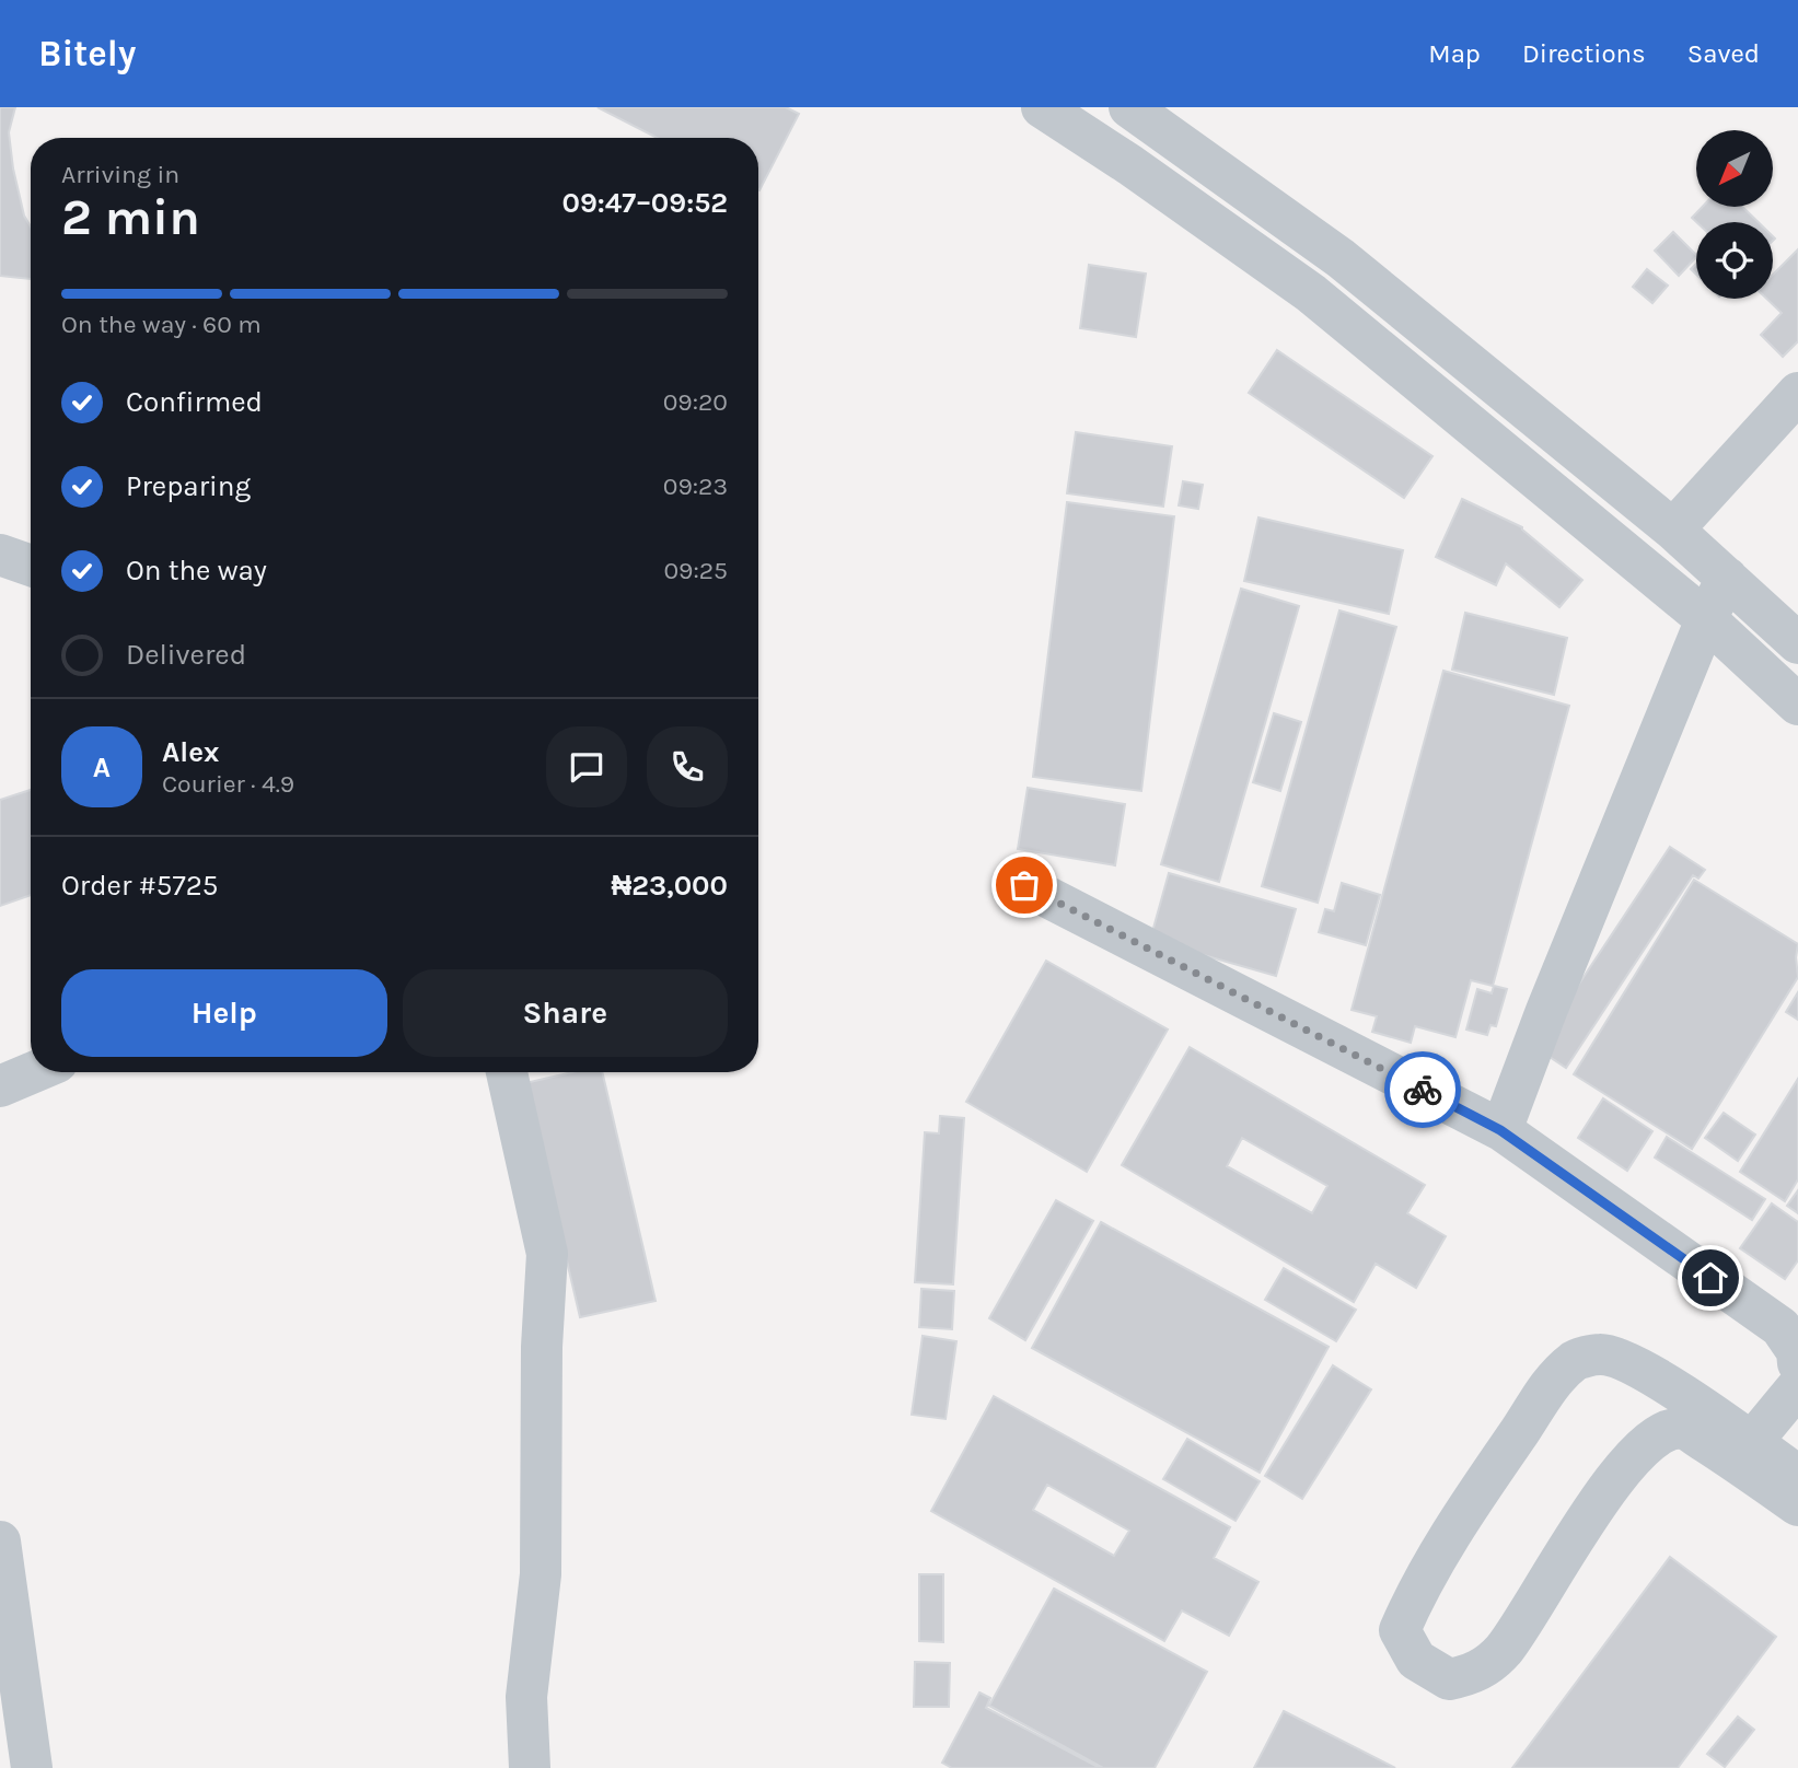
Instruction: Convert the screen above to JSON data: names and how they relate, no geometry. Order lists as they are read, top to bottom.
{
  "north": "bottom left",
  "page": {
    "header": "Bitely",
    "nav": ["Map", "Directions", "Saved"],
    "heading": ["2 min", "Arriving in", "09:47–09:52"],
    "panel": [
      "Alex",
      "Courier · 4.9",
      "Order #5725",
      "₦23,000"
    ],
    "bar": "On the way · 60 m",
    "list": [
      ["Confirmed", "09:20"],
      ["Preparing", "09:23"],
      ["On the way", "09:25"],
      "Delivered"
    ],
    "round": "A",
    "buttons": ["Help", "Share"]
  }
}
